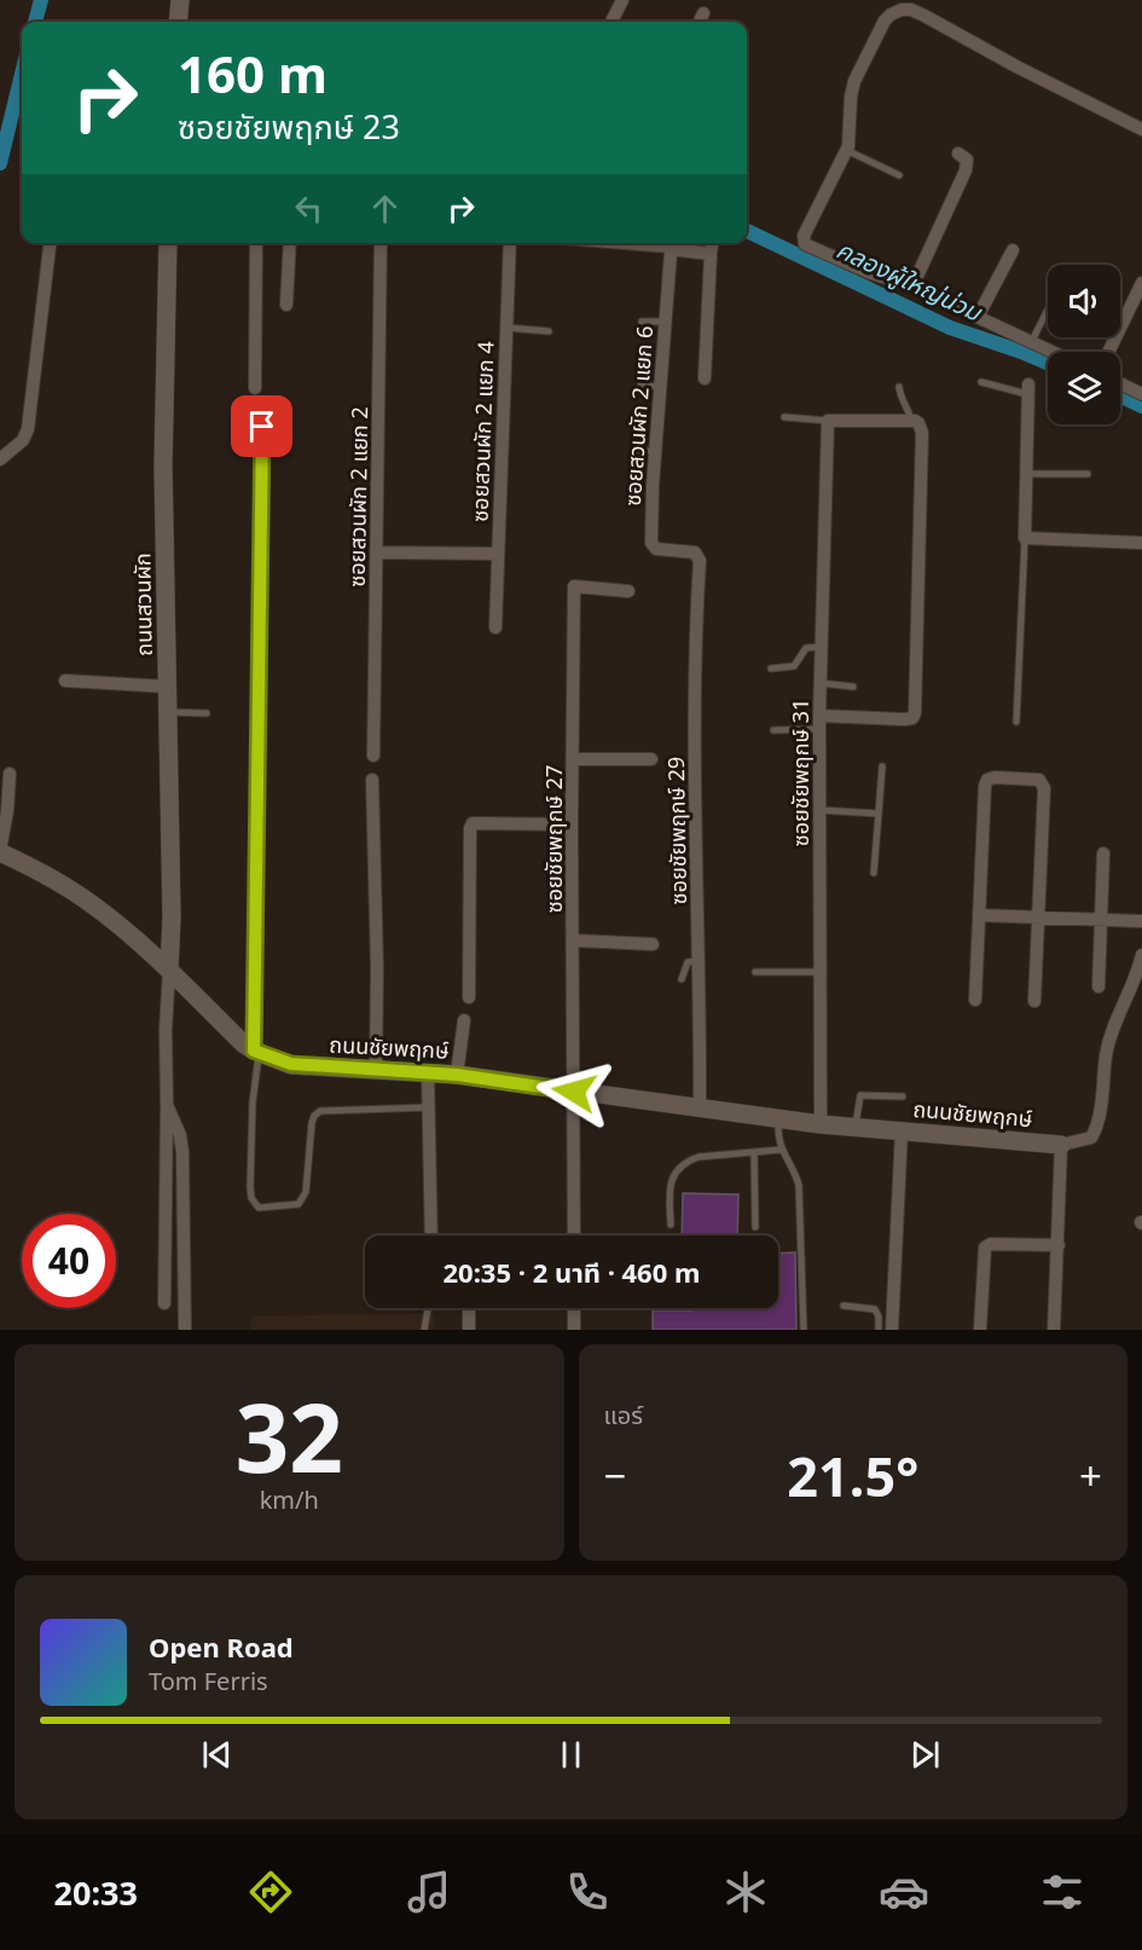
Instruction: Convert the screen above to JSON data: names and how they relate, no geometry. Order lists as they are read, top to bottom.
{
  "streets": {
    "street": [
      "ซอยสวนผัก 2 แยก 6",
      "ซอยสวนผัก 2 แยก 4",
      "ซอยสวนผัก 2 แยก 2",
      "ถนนสวนผัก",
      "ซอยชัยพฤกษ์ 31",
      "ซอยชัยพฤกษ์ 29",
      "ซอยชัยพฤกษ์ 27",
      "ถนนชัยพฤกษ์"
    ]
  },
  "crossings": [
    ["ซอยสวนผัก 2 แยก 6", "ซอยชัยพฤกษ์ 29"],
    ["ถนนสวนผัก", "ถนนชัยพฤกษ์"],
    ["ซอยชัยพฤกษ์ 31", "ถนนชัยพฤกษ์"],
    ["ซอยชัยพฤกษ์ 29", "ถนนชัยพฤกษ์"],
    ["ซอยชัยพฤกษ์ 27", "ถนนชัยพฤกษ์"]
  ],
  "water": ["คลองผู้ใหญ่น่วม"],
  "page": {
    "turn": ["160 m", "ซอยชัยพฤกษ์ 23"],
    "limit": "40",
    "trip": "20:35 · 2 นาที · 460 m",
    "tile": [
      ["32", "km/h"],
      "แอร์"
    ],
    "heat": ["−", "21.5°", "+"],
    "song": ["Open Road", "Tom Ferris"],
    "tabs": "20:33"
  }
}
